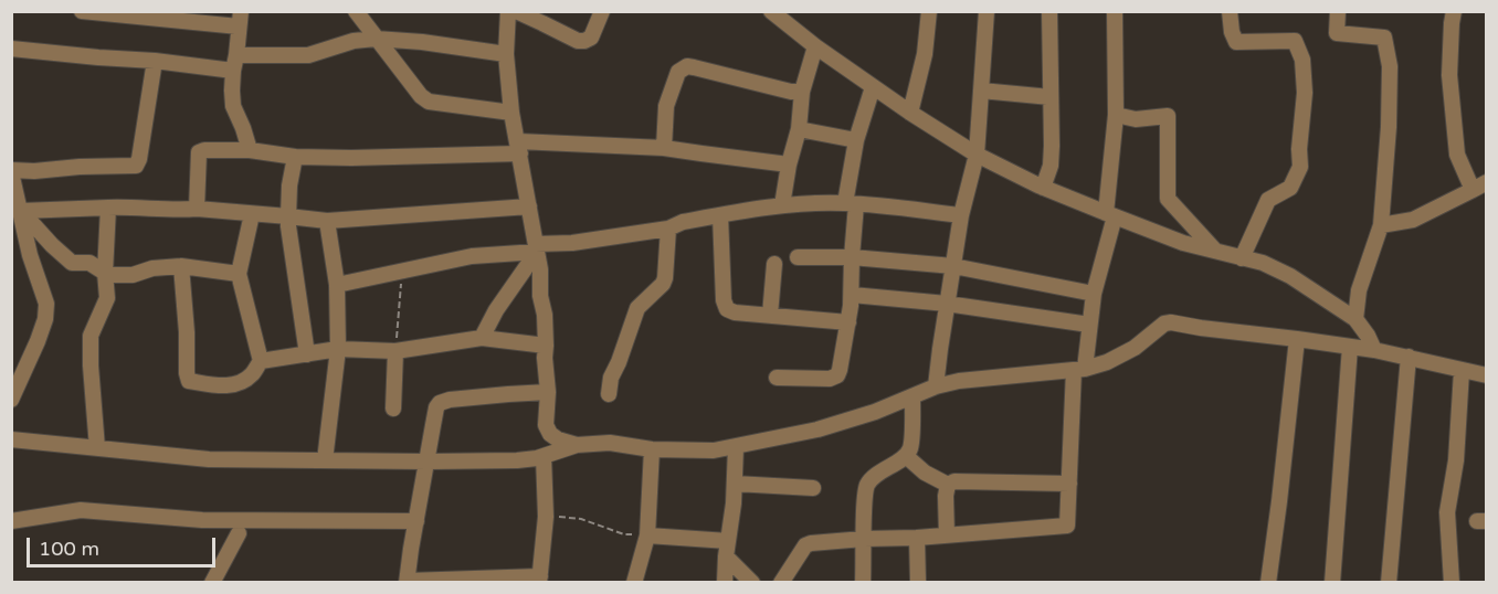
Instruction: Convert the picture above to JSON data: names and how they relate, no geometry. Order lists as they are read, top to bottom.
{
  "scale_bar": "100 m"
}
